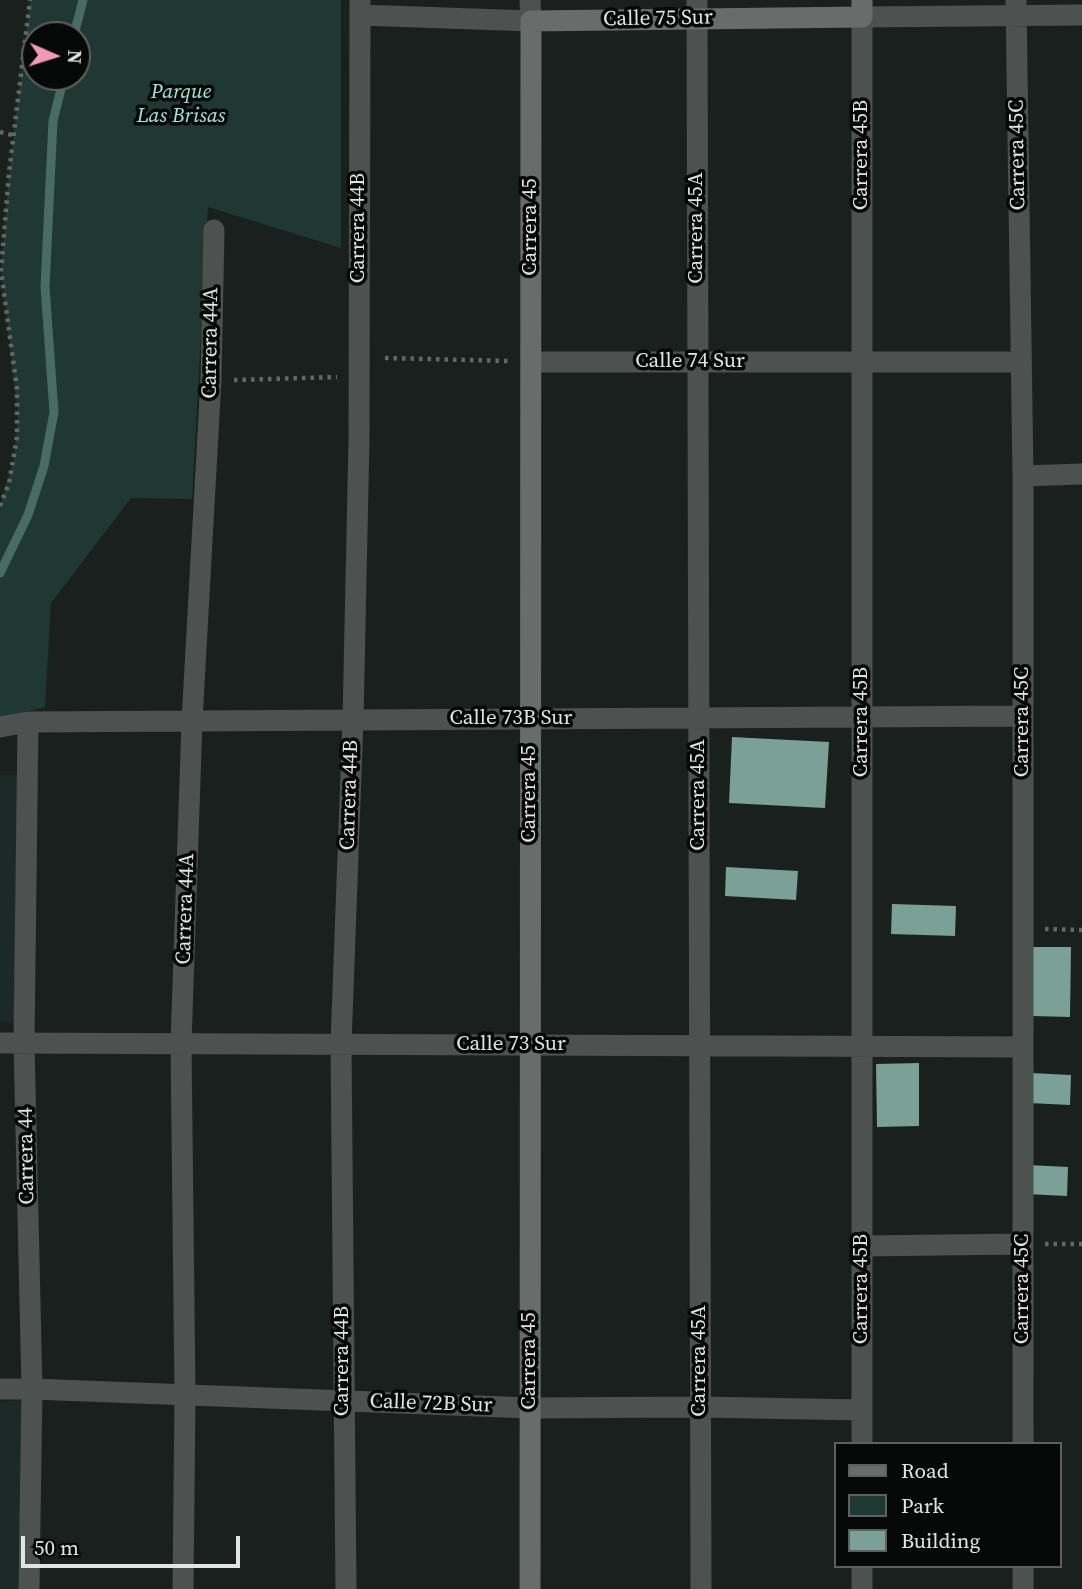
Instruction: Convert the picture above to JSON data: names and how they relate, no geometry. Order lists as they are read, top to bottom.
{
  "streets": {
    "street": [
      "Calle 75 Sur",
      "Carrera 45B",
      "Carrera 45C",
      "Carrera 45",
      "Carrera 44B",
      "Carrera 45A",
      "Carrera 44A",
      "Calle 74 Sur",
      "Calle 73B Sur",
      "Calle 73 Sur",
      "Carrera 44",
      "Calle 72B Sur"
    ]
  },
  "crossings": [
    ["Calle 75 Sur", "Carrera 45B"],
    ["Calle 75 Sur", "Carrera 45C"],
    ["Calle 75 Sur", "Carrera 45"],
    ["Calle 75 Sur", "Carrera 44B"],
    ["Calle 75 Sur", "Carrera 45A"],
    ["Carrera 45B", "Calle 74 Sur"],
    ["Carrera 45B", "Calle 73B Sur"],
    ["Carrera 45B", "Calle 73 Sur"],
    ["Carrera 45B", "Calle 72B Sur"],
    ["Carrera 45C", "Calle 74 Sur"],
    ["Carrera 45C", "Calle 73B Sur"],
    ["Carrera 45C", "Calle 73 Sur"],
    ["Carrera 45", "Calle 74 Sur"],
    ["Carrera 45", "Calle 73B Sur"],
    ["Carrera 45", "Calle 73 Sur"],
    ["Carrera 45", "Calle 72B Sur"],
    ["Carrera 44B", "Calle 73B Sur"],
    ["Carrera 44B", "Calle 73 Sur"],
    ["Carrera 44B", "Calle 72B Sur"],
    ["Carrera 45A", "Calle 74 Sur"],
    ["Carrera 45A", "Calle 73B Sur"],
    ["Carrera 45A", "Calle 73 Sur"],
    ["Carrera 45A", "Calle 72B Sur"],
    ["Carrera 44A", "Calle 73B Sur"],
    ["Carrera 44A", "Calle 73 Sur"],
    ["Carrera 44A", "Calle 72B Sur"],
    ["Calle 73B Sur", "Carrera 44"],
    ["Calle 73 Sur", "Carrera 44"],
    ["Carrera 44", "Calle 72B Sur"]
  ],
  "parks": ["Parque Las Brisas"],
  "legend": ["Road", "Park", "Building"],
  "scale_bar": "50 m",
  "north": "right"
}
